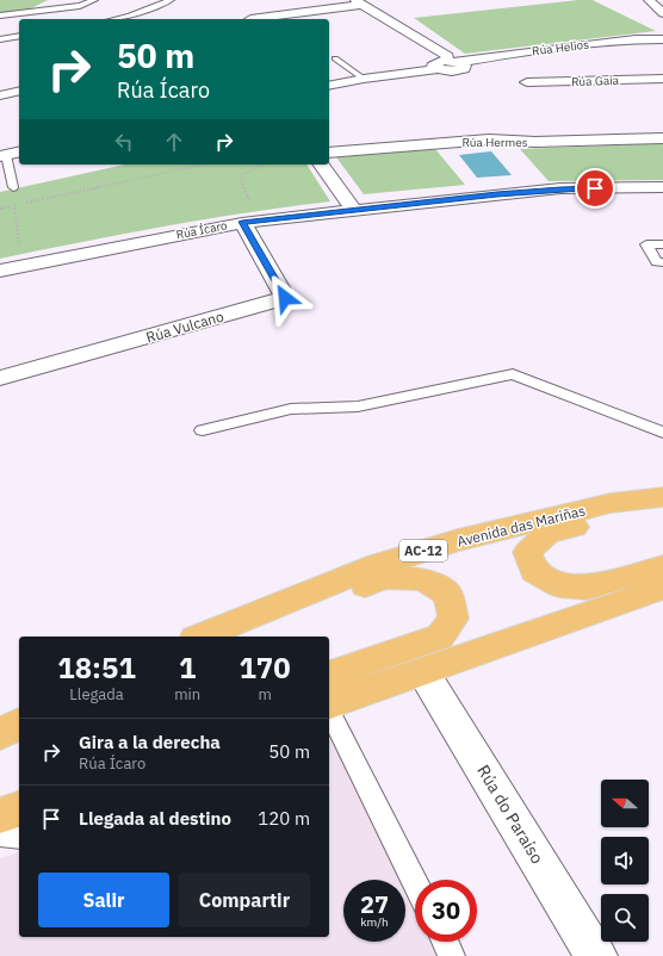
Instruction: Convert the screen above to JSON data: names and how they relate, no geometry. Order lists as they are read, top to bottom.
{
  "streets": {
    "highway": ["Avenida das Mariñas", "AC-12"],
    "street": [
      "Rúa Helios",
      "Rúa Gaia",
      "Rúa Hermes",
      "Rúa Ícaro",
      "Rúa Vulcano",
      "Rúa do Paraíso"
    ]
  },
  "crossings": [
    ["Rúa Ícaro", "Rúa Vulcano"]
  ],
  "north": "left",
  "page": {
    "turn": ["50 m", "Rúa Ícaro"],
    "eta": [
      "18:51",
      "Llegada",
      "1",
      "min",
      "170",
      "m"
    ],
    "list": [
      {
        "name": "Gira a la derecha",
        "note": "Rúa Ícaro",
        "value": "50 m"
      },
      {
        "name": "Llegada al destino",
        "value": "120 m"
      }
    ],
    "buttons": ["Salir", "Compartir"],
    "speed": "27 km/h",
    "limit": "30"
  }
}
